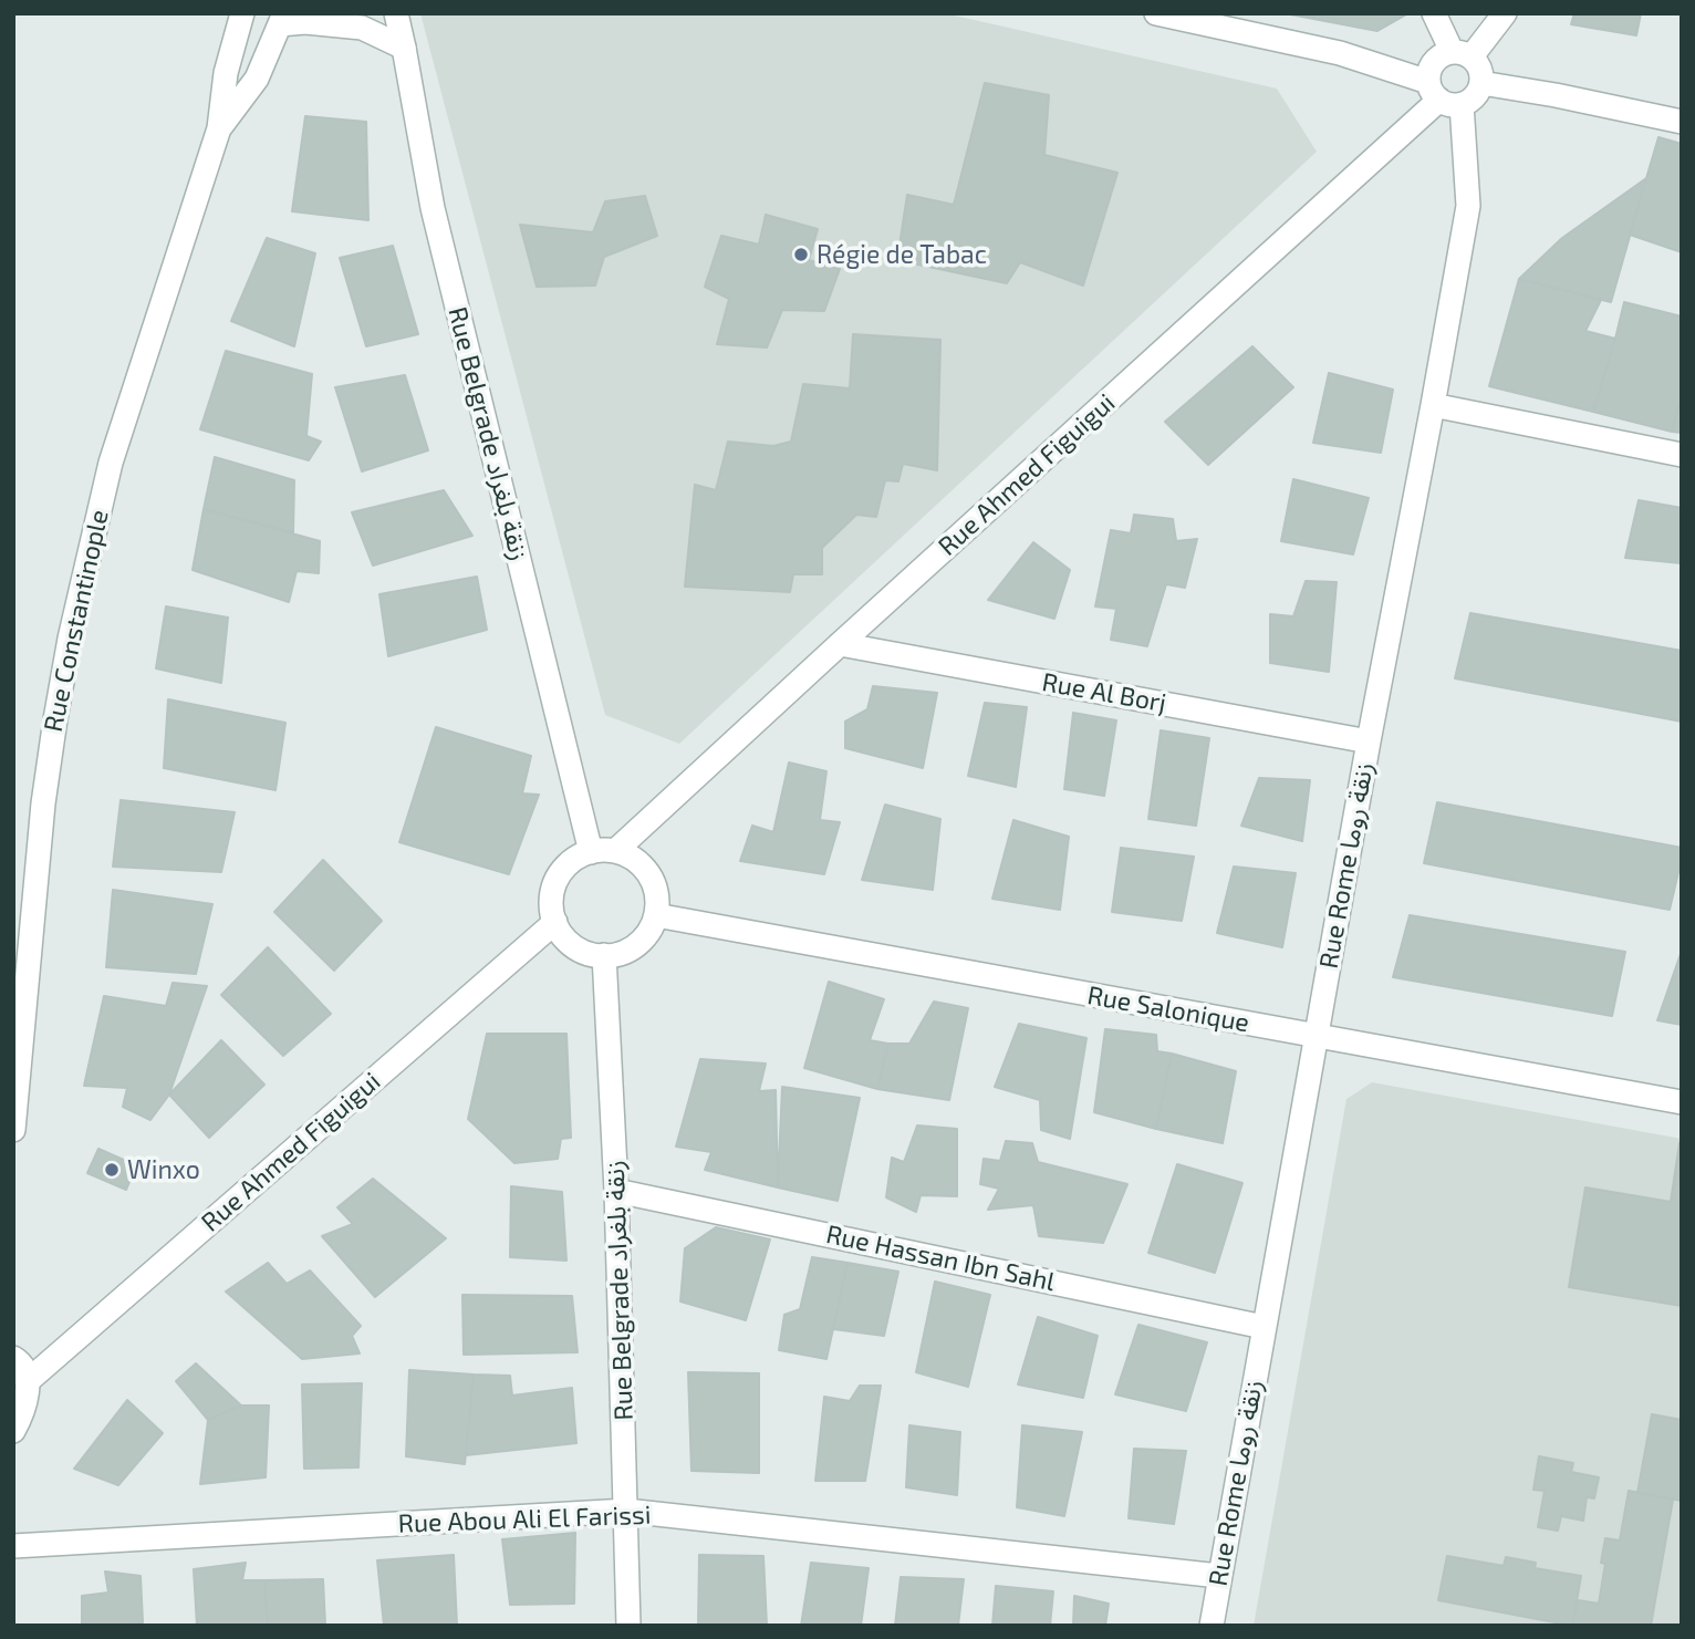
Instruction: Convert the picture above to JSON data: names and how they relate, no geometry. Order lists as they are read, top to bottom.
{
  "streets": {
    "street": [
      "Rue Belgrade زنقة بلغراد",
      "Rue Ahmed Figuigui",
      "Rue Constantinople",
      "Rue Al Borj",
      "Rue Rome زنقة روما",
      "Rue Salonique",
      "Rue Hassan Ibn Sahl",
      "Rue Abou Ali El Farissi"
    ]
  },
  "crossings": [
    ["Rue Belgrade زنقة بلغراد", "Rue Ahmed Figuigui"],
    ["Rue Belgrade زنقة بلغراد", "Rue Salonique"],
    ["Rue Belgrade زنقة بلغراد", "Rue Hassan Ibn Sahl"],
    ["Rue Belgrade زنقة بلغراد", "Rue Abou Ali El Farissi"],
    ["Rue Ahmed Figuigui", "Rue Al Borj"],
    ["Rue Ahmed Figuigui", "Rue Rome زنقة روما"],
    ["Rue Ahmed Figuigui", "Rue Salonique"],
    ["Rue Al Borj", "Rue Rome زنقة روما"],
    ["Rue Rome زنقة روما", "Rue Salonique"],
    ["Rue Rome زنقة روما", "Rue Hassan Ibn Sahl"],
    ["Rue Rome زنقة روما", "Rue Abou Ali El Farissi"]
  ],
  "places": ["Régie de Tabac", "Winxo"]
}
